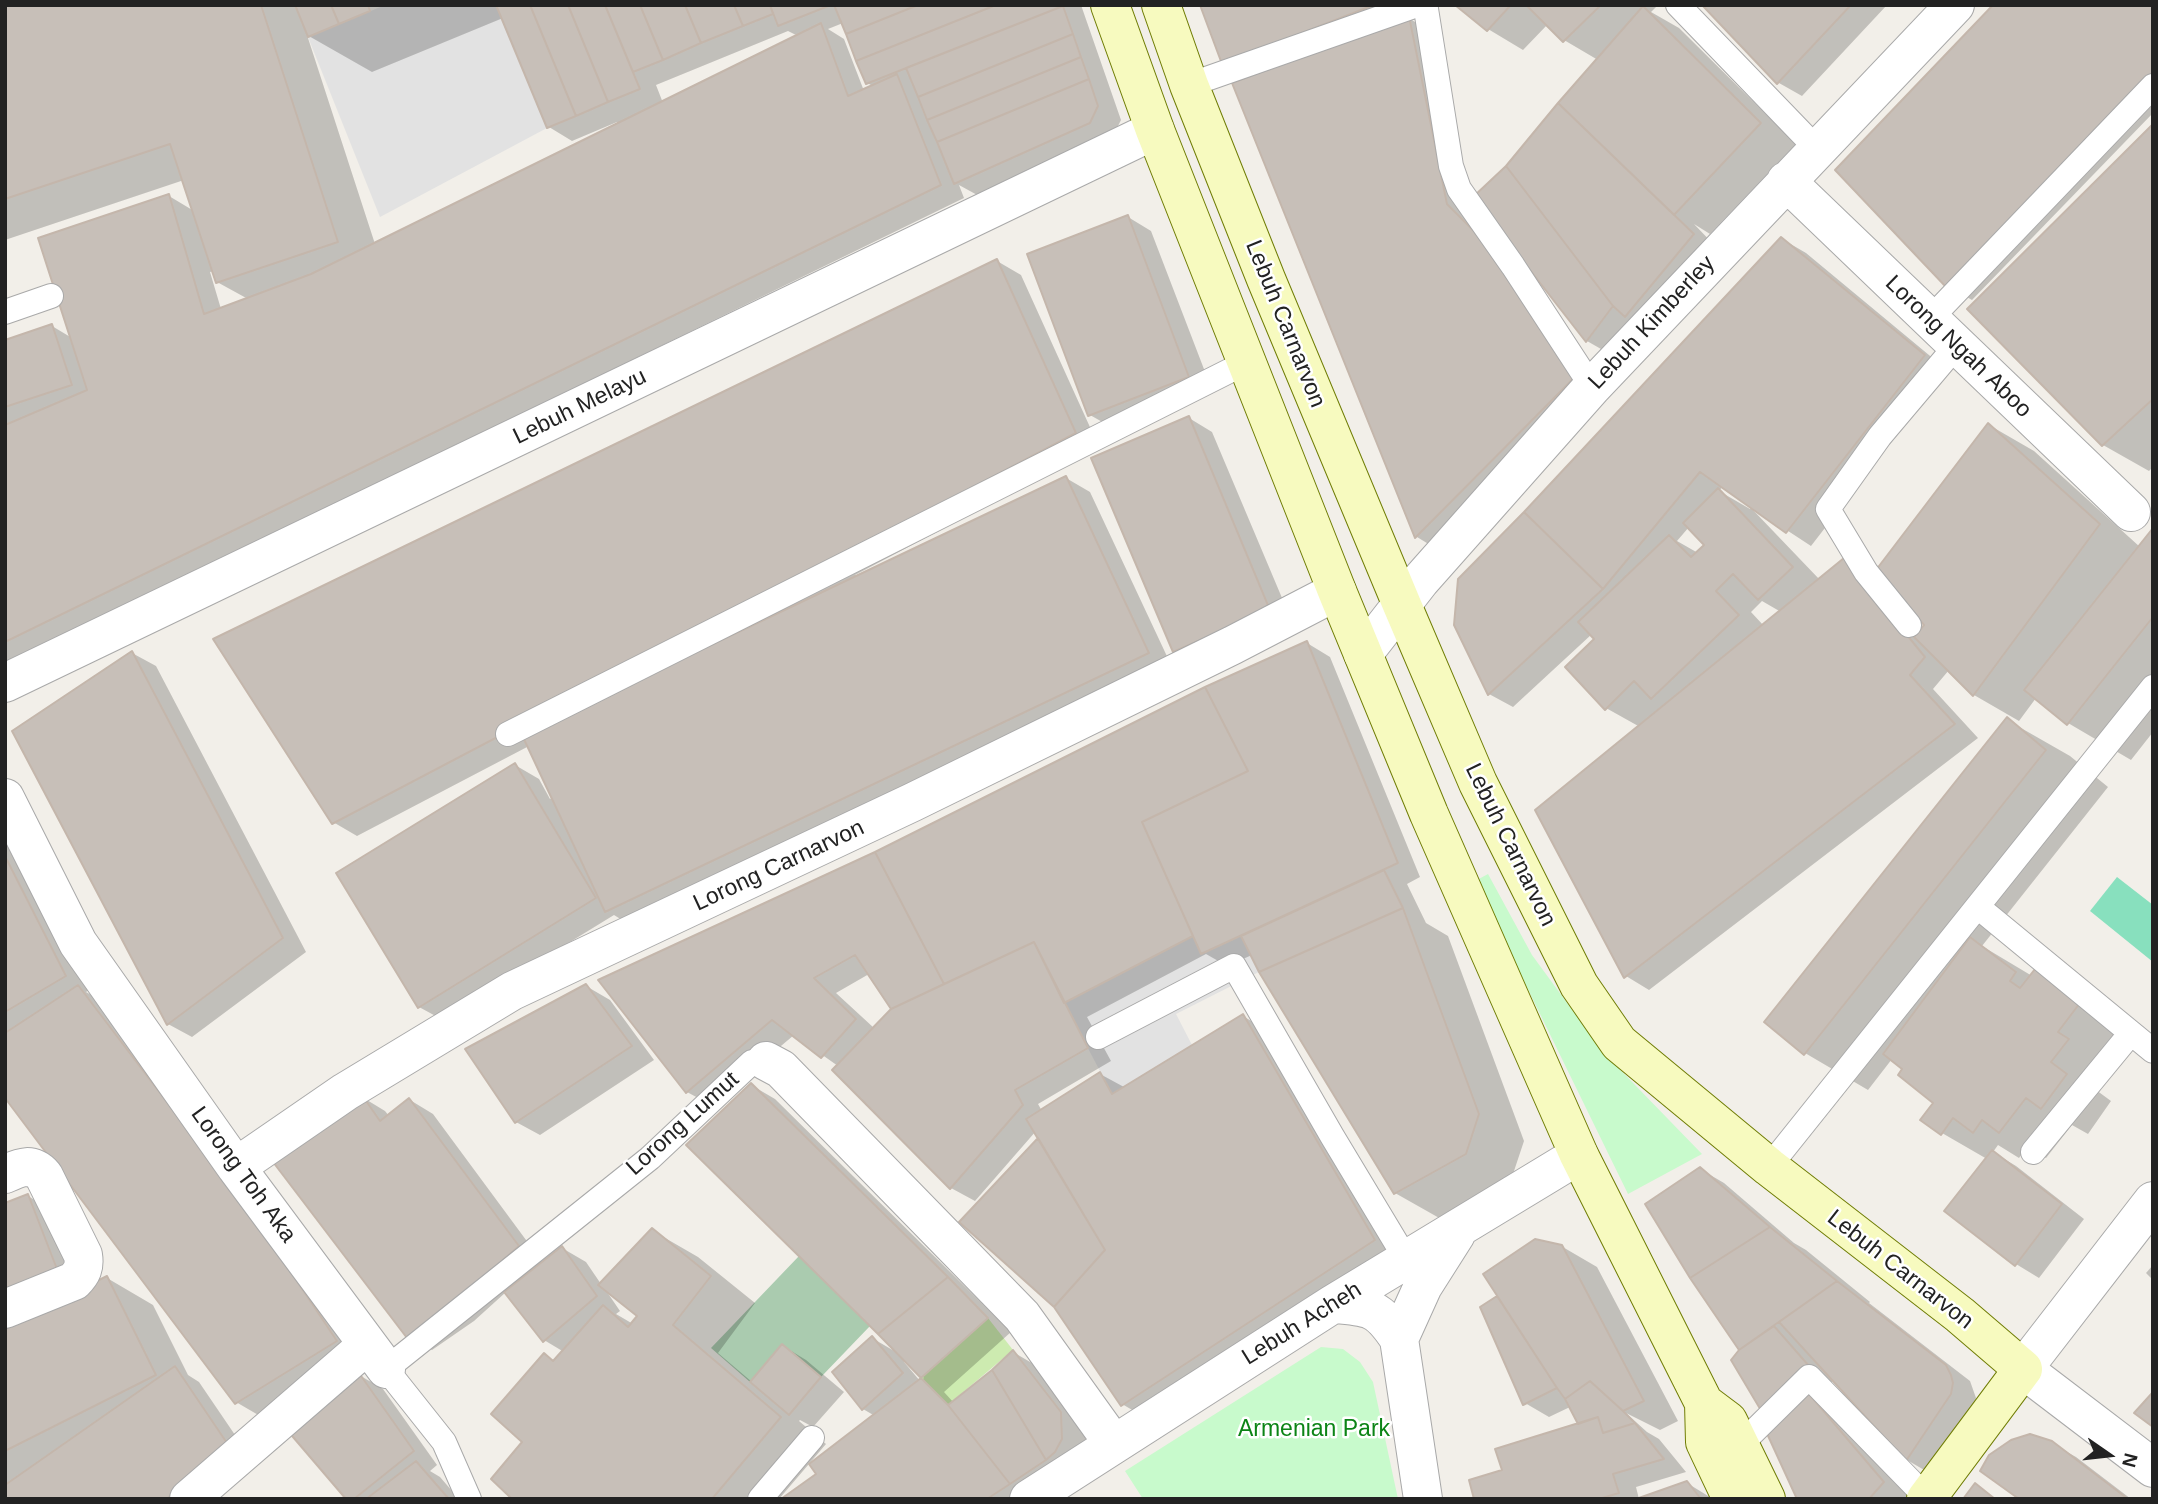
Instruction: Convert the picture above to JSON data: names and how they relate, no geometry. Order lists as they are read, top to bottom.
{
  "streets": {
    "main road": ["Lebuh Carnarvon"],
    "street": [
      "Lebuh Kimberley",
      "Lorong Ngah Aboo",
      "Lebuh Melayu",
      "Lorong Carnarvon",
      "Lorong Lumut",
      "Lorong Toh Aka",
      "Lebuh Acheh"
    ]
  },
  "crossings": [
    ["Lebuh Kimberley", "Lebuh Carnarvon"],
    ["Lebuh Kimberley", "Lorong Ngah Aboo"],
    ["Lorong Carnarvon", "Lorong Toh Aka"],
    ["Lorong Lumut", "Lorong Toh Aka"],
    ["Lorong Lumut", "Lebuh Acheh"]
  ],
  "parks": ["Armenian Park"],
  "north": "right"
}
